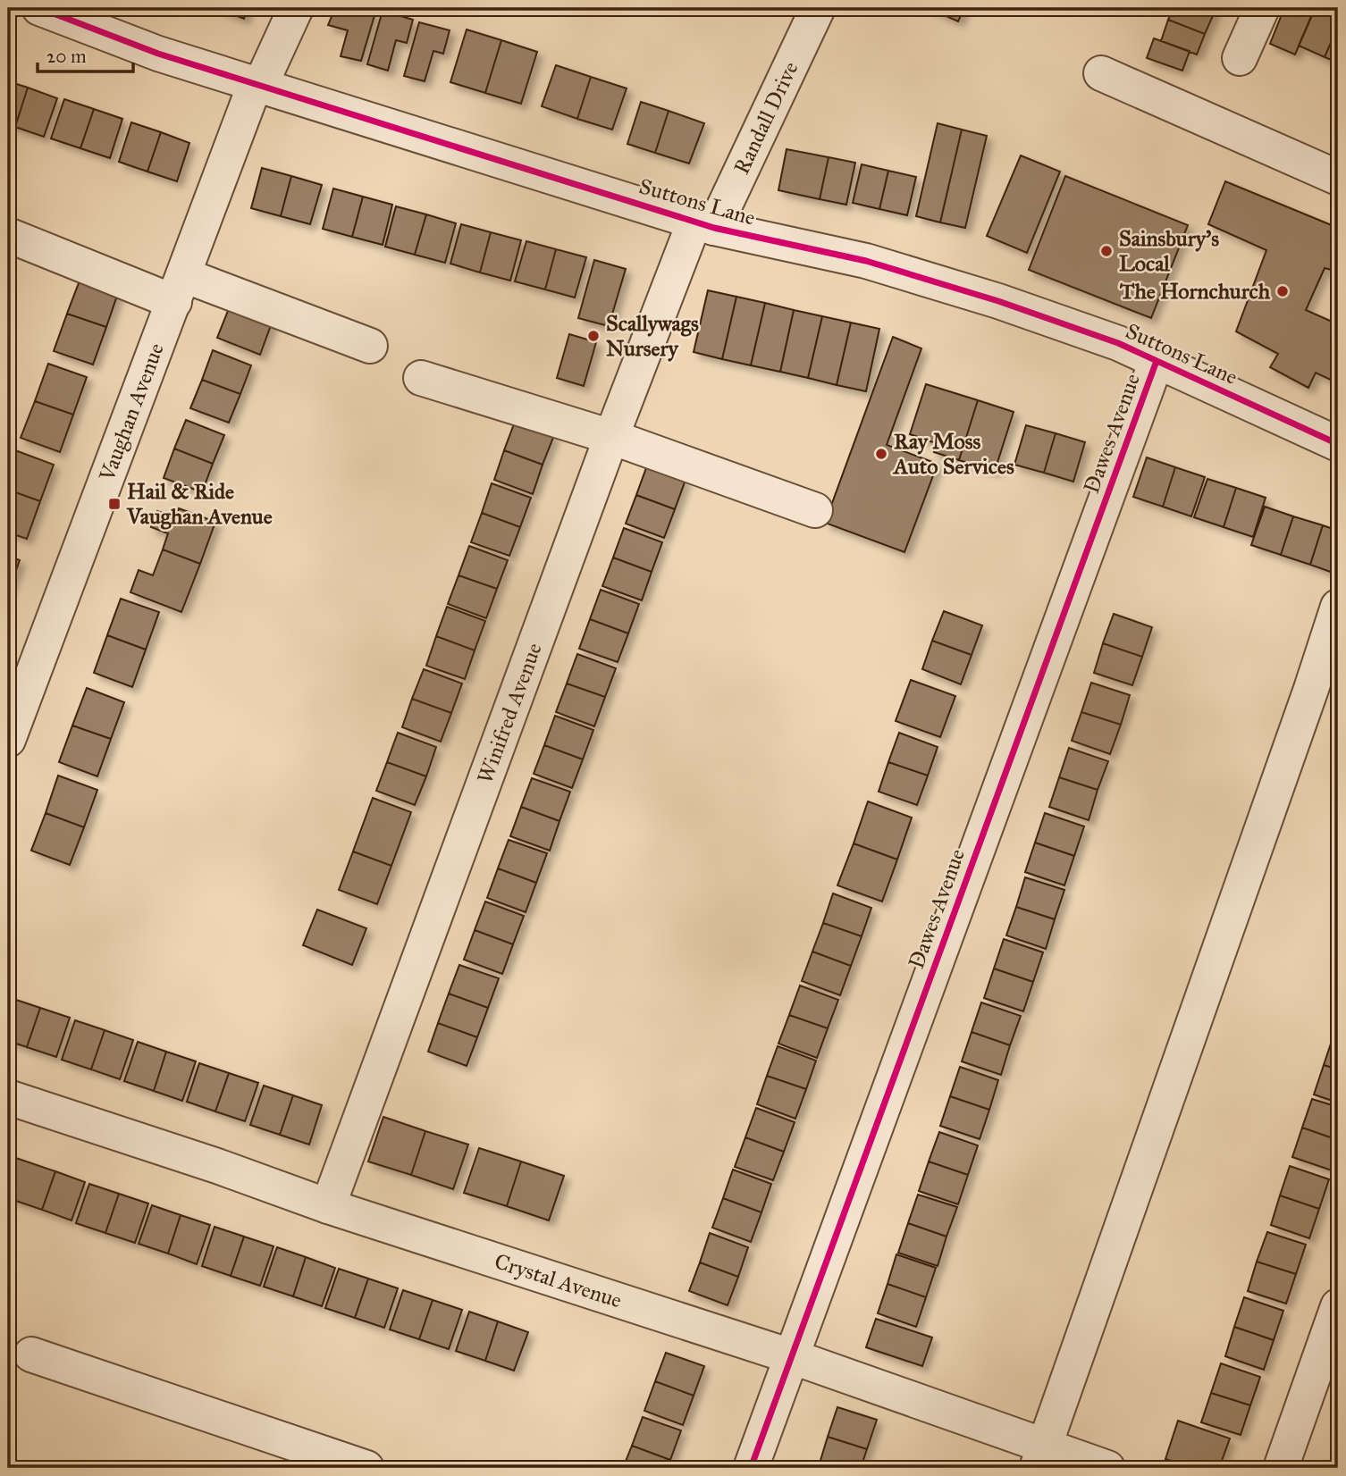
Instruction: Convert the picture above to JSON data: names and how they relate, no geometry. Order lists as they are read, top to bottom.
{
  "streets": {
    "street": [
      "Randall Drive",
      "Suttons Lane",
      "Vaughan Avenue",
      "Dawes Avenue",
      "Winifred Avenue",
      "Crystal Avenue"
    ]
  },
  "crossings": [
    ["Randall Drive", "Suttons Lane"],
    ["Randall Drive", "Winifred Avenue"],
    ["Suttons Lane", "Vaughan Avenue"],
    ["Suttons Lane", "Dawes Avenue"],
    ["Suttons Lane", "Winifred Avenue"],
    ["Dawes Avenue", "Crystal Avenue"],
    ["Winifred Avenue", "Crystal Avenue"]
  ],
  "places": {
    "other": [
      "Sainsbury's Local",
      "The Hornchurch",
      "Scallywags Nursery",
      "Ray Moss Auto Services"
    ],
    "transit": ["Hail & Ride Vaughan Avenue"]
  },
  "scale_bar": "20 m"
}
